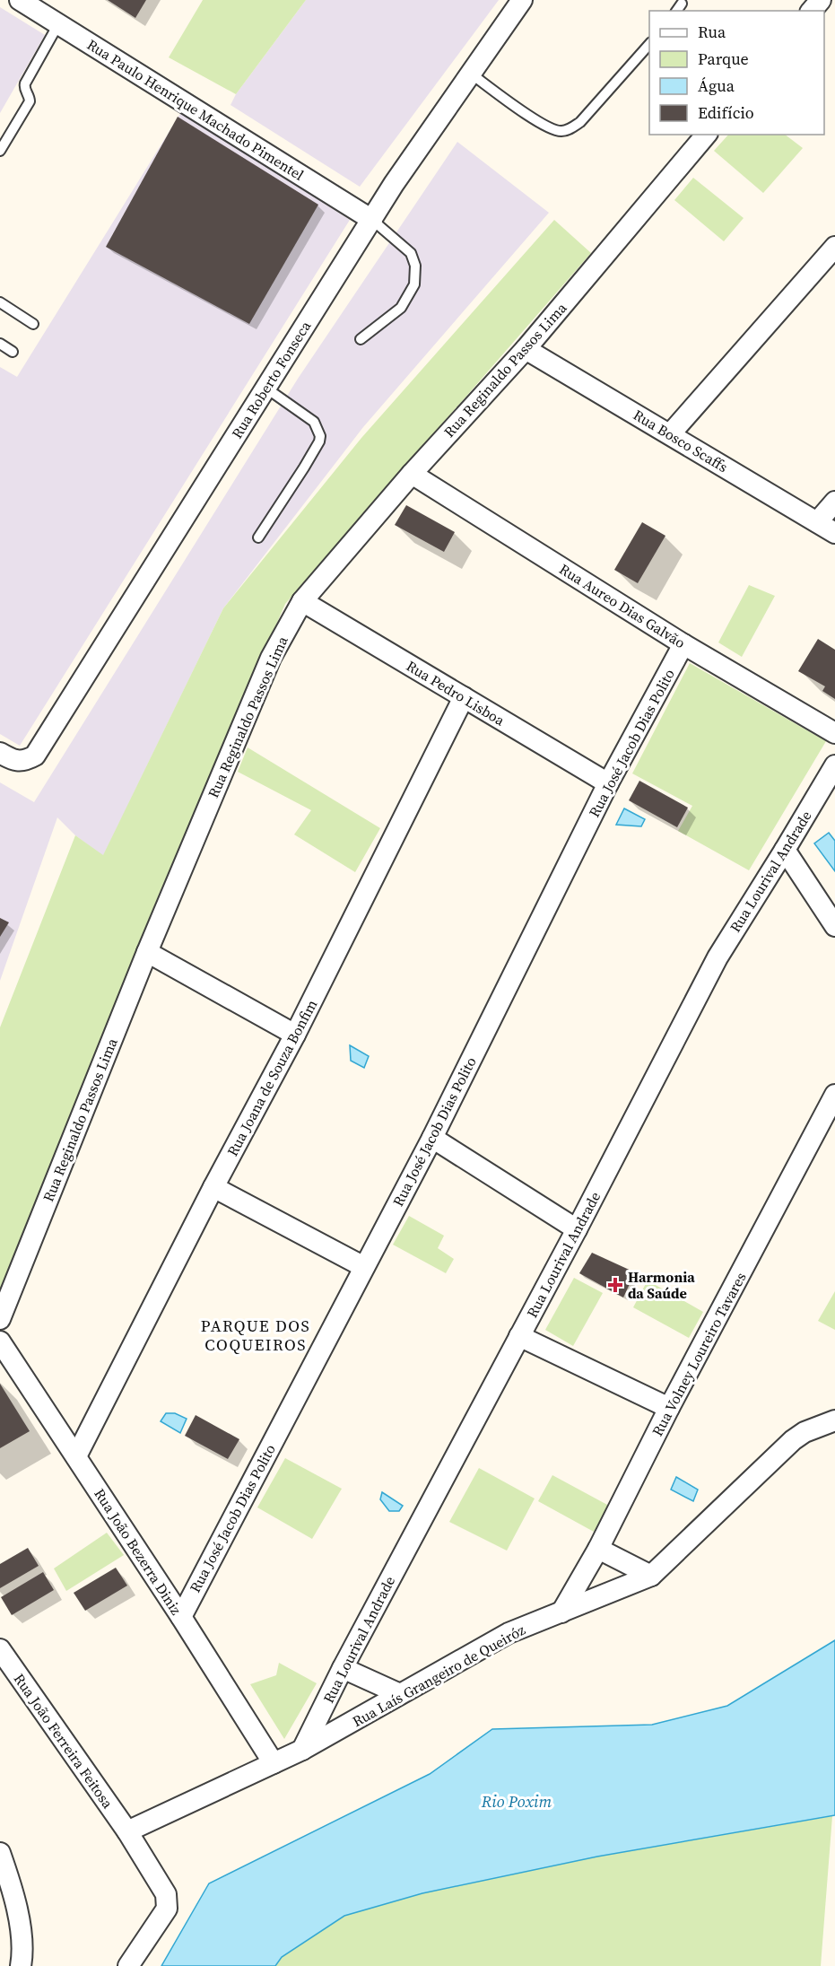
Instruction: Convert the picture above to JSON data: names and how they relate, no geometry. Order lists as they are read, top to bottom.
{
  "streets": {
    "street": [
      "Rua Paulo Henrique Machado Pimentel",
      "Rua Reginaldo Passos Lima",
      "Rua Roberto Fonseca",
      "Rua Bosco Scaffs",
      "Rua Aureo Dias Galvão",
      "Rua Pedro Lisboa",
      "Rua José Jacob Dias Polito",
      "Rua Lourival Andrade",
      "Rua Joana de Souza Bonfim",
      "Rua Volney Loureiro Tavares",
      "Rua João Bezerra Diniz",
      "Rua Laís Grangeiro de Queiróz",
      "Rua João Ferreira Feitosa"
    ]
  },
  "crossings": [
    ["Rua Paulo Henrique Machado Pimentel", "Rua Roberto Fonseca"],
    ["Rua Reginaldo Passos Lima", "Rua Bosco Scaffs"],
    ["Rua Reginaldo Passos Lima", "Rua Aureo Dias Galvão"],
    ["Rua Reginaldo Passos Lima", "Rua Pedro Lisboa"],
    ["Rua Aureo Dias Galvão", "Rua José Jacob Dias Polito"],
    ["Rua Pedro Lisboa", "Rua José Jacob Dias Polito"],
    ["Rua Pedro Lisboa", "Rua Joana de Souza Bonfim"],
    ["Rua José Jacob Dias Polito", "Rua João Bezerra Diniz"],
    ["Rua Lourival Andrade", "Rua Laís Grangeiro de Queiróz"],
    ["Rua Joana de Souza Bonfim", "Rua João Bezerra Diniz"],
    ["Rua Volney Loureiro Tavares", "Rua Laís Grangeiro de Queiróz"],
    ["Rua João Bezerra Diniz", "Rua Laís Grangeiro de Queiróz"],
    ["Rua Laís Grangeiro de Queiróz", "Rua João Ferreira Feitosa"]
  ],
  "districts": ["PARQUE DOS COQUEIROS"],
  "water": ["Rio Poxim"],
  "places": {
    "health": ["Harmonia da Saúde"]
  },
  "legend": [
    "Rua",
    "Parque",
    "Água",
    "Edifício"
  ]
}
